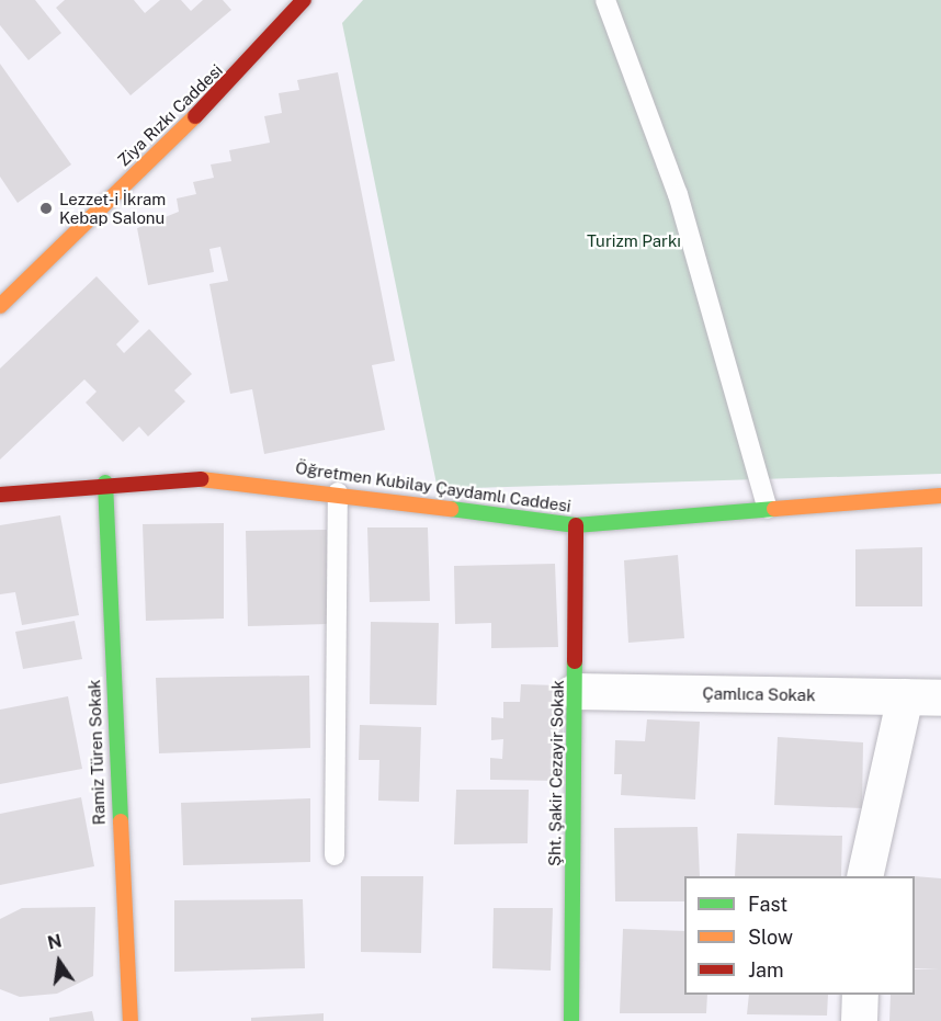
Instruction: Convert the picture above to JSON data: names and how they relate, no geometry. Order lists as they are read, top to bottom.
{
  "streets": {
    "street": [
      "Ziya Rızkı Caddesi",
      "Öğretmen Kubilay Çaydamlı Caddesi",
      "Çamlıca Sokak",
      "Ramiz Türen Sokak",
      "Şht. Şakir Cezayir Sokak"
    ]
  },
  "crossings": [
    ["Öğretmen Kubilay Çaydamlı Caddesi", "Ramiz Türen Sokak"],
    ["Öğretmen Kubilay Çaydamlı Caddesi", "Şht. Şakir Cezayir Sokak"],
    ["Çamlıca Sokak", "Şht. Şakir Cezayir Sokak"]
  ],
  "parks": ["Turizm Parkı"],
  "places": ["Lezzet-i̇ İkram Kebap Salonu"],
  "legend": ["Fast", "Slow", "Jam"],
  "north": "top"
}
